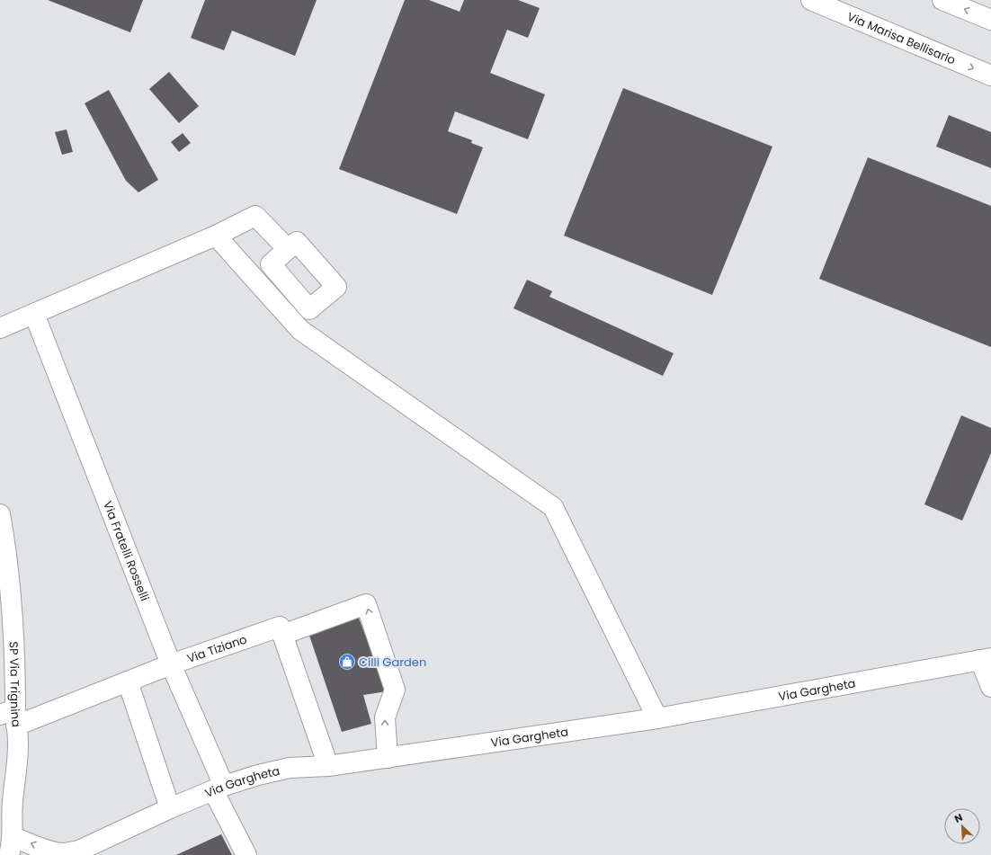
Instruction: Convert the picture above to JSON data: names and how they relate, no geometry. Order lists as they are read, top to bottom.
{
  "streets": {
    "street": [
      "Via Marisa Bellisario",
      "Via Fratelli Rosselli",
      "Via Tiziano",
      "SP Via Trignina",
      "Via Gargheta"
    ]
  },
  "crossings": [
    ["Via Fratelli Rosselli", "Via Tiziano"],
    ["Via Fratelli Rosselli", "Via Gargheta"],
    ["Via Tiziano", "SP Via Trignina"]
  ],
  "one_way": ["Via Marisa Bellisario"],
  "places": {
    "shop": ["Cilli Garden"]
  },
  "north": "top left"
}
